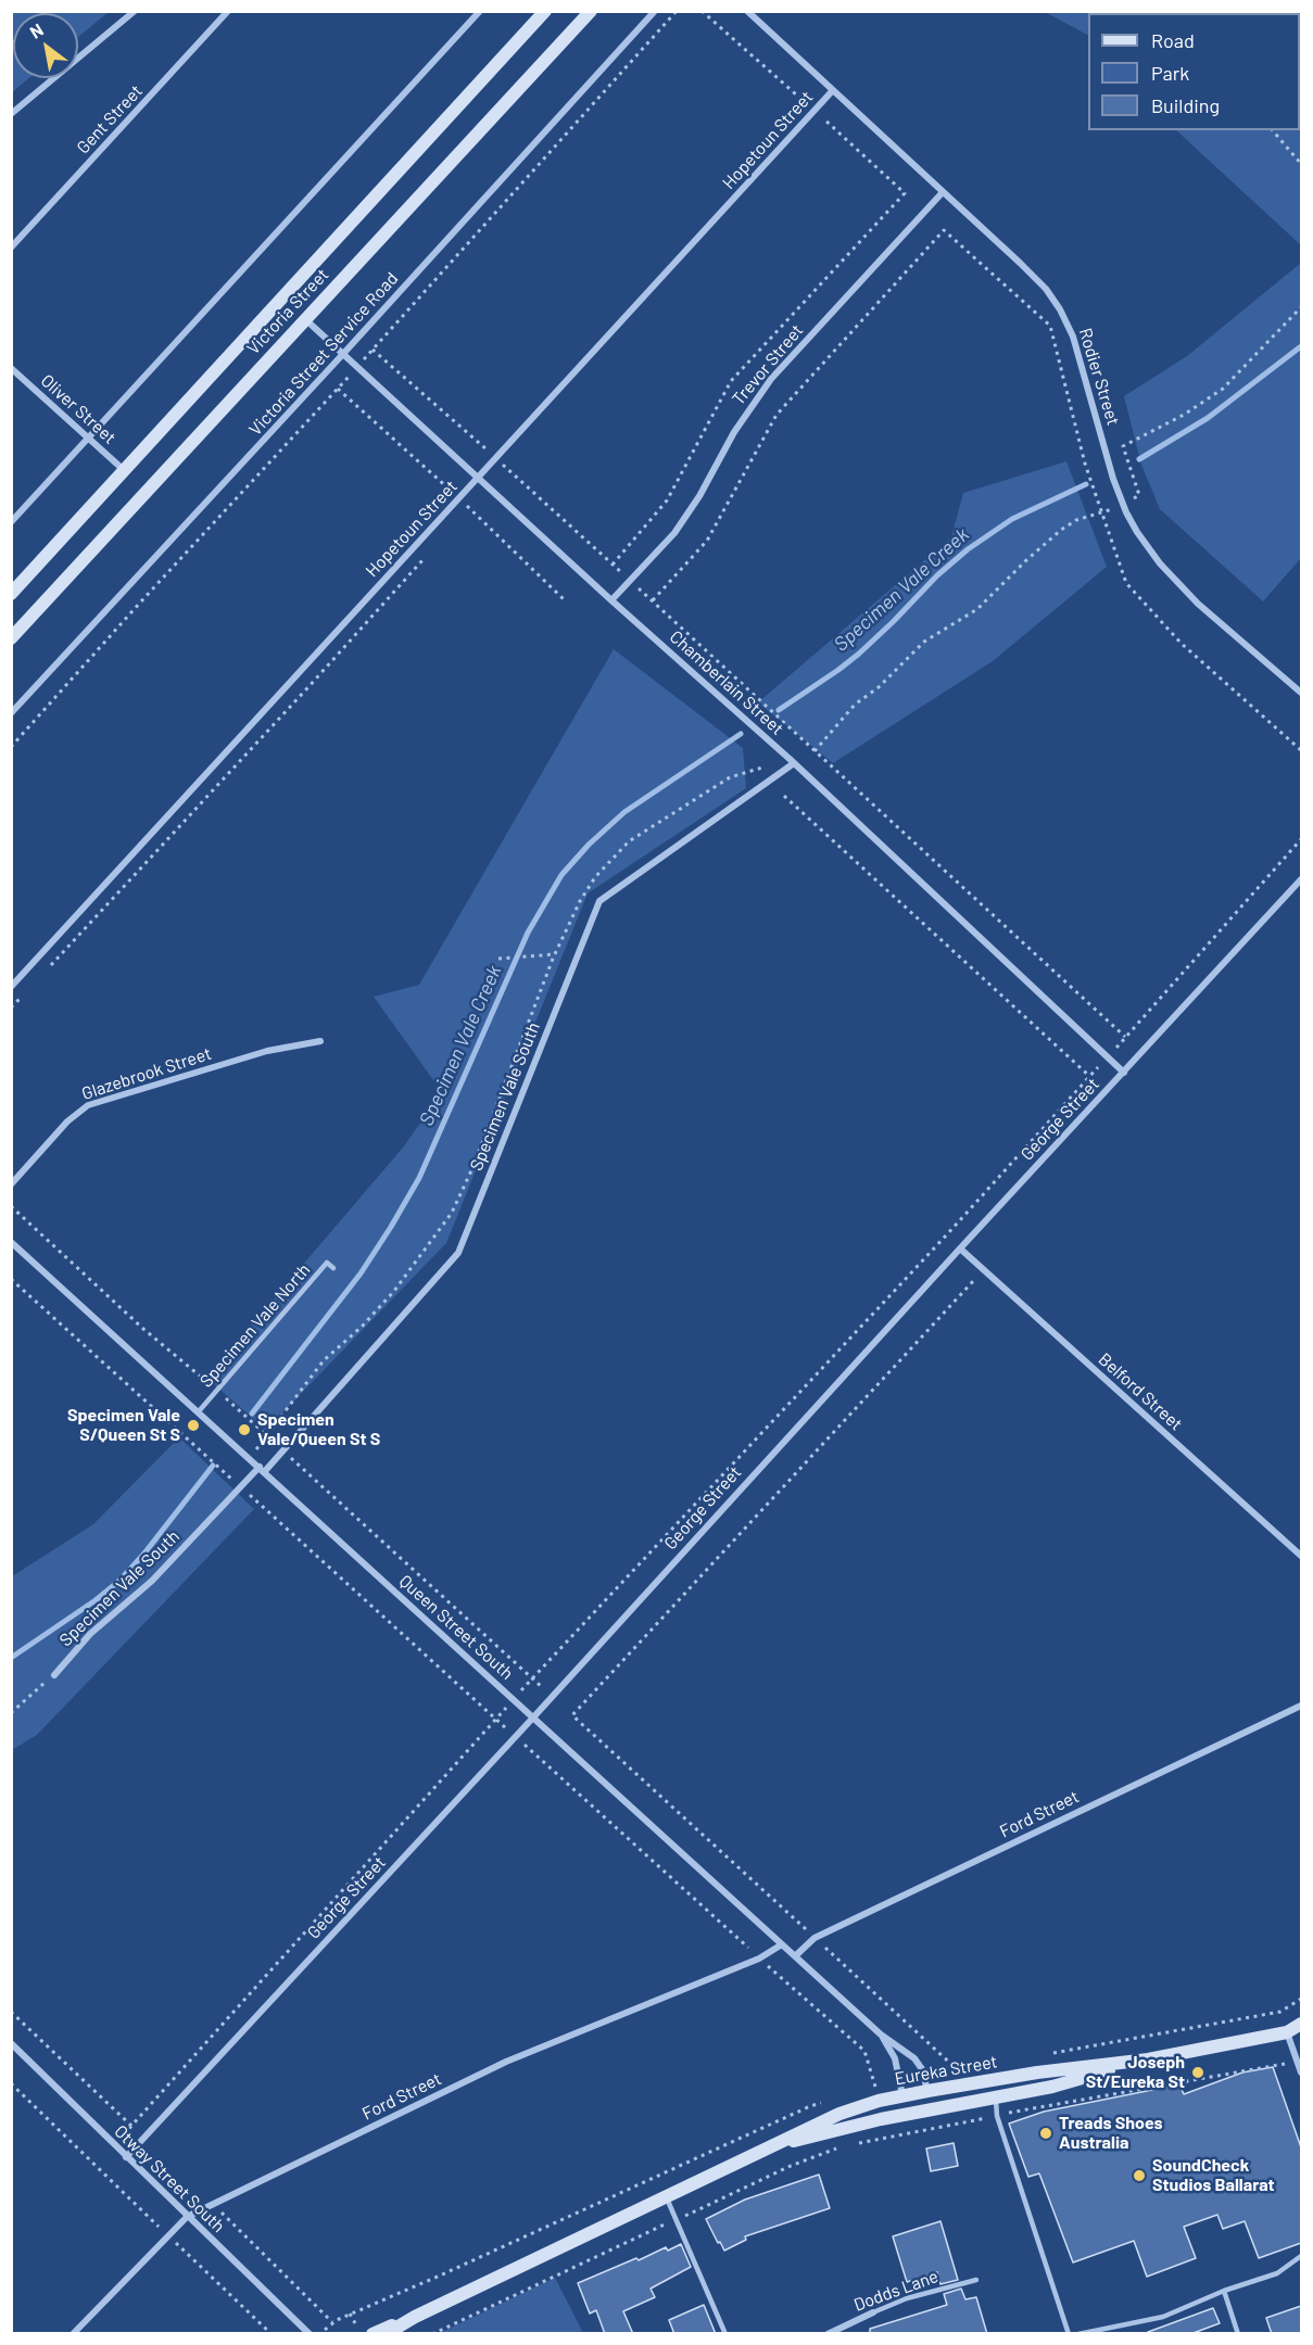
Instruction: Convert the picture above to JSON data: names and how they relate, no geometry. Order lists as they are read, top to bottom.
{
  "streets": {
    "main road": ["Victoria Street", "Eureka Street"],
    "street": [
      "Gent Street",
      "Hopetoun Street",
      "Victoria Street Service Road",
      "Trevor Street",
      "Rodier Street",
      "Oliver Street",
      "Chamberlain Street",
      "Glazebrook Street",
      "Specimen Vale South",
      "George Street",
      "Belford Street",
      "Queen Street South",
      "Ford Street",
      "Otway Street South",
      "Dodds Lane"
    ],
    "lane": ["Specimen Vale North"]
  },
  "crossings": [
    ["Hopetoun Street", "Rodier Street"],
    ["Hopetoun Street", "Chamberlain Street"],
    ["Victoria Street", "Oliver Street"],
    ["Victoria Street", "Chamberlain Street"],
    ["Victoria Street Service Road", "Chamberlain Street"],
    ["Trevor Street", "Rodier Street"],
    ["Trevor Street", "Chamberlain Street"],
    ["Chamberlain Street", "Specimen Vale South"],
    ["Chamberlain Street", "George Street"],
    ["Specimen Vale South", "Queen Street South"],
    ["George Street", "Belford Street"],
    ["George Street", "Queen Street South"],
    ["George Street", "Otway Street South"],
    ["Specimen Vale North", "Queen Street South"],
    ["Queen Street South", "Ford Street"],
    ["Queen Street South", "Eureka Street"],
    ["Ford Street", "Otway Street South"]
  ],
  "water": ["Specimen Vale Creek"],
  "places": [
    "Specimen Vale S/Queen St S",
    "Specimen Vale/Queen St S",
    "Joseph St/Eureka St",
    "Treads Shoes Australia",
    "SoundCheck Studios Ballarat"
  ],
  "legend": ["Road", "Park", "Building"],
  "north": "top left"
}
